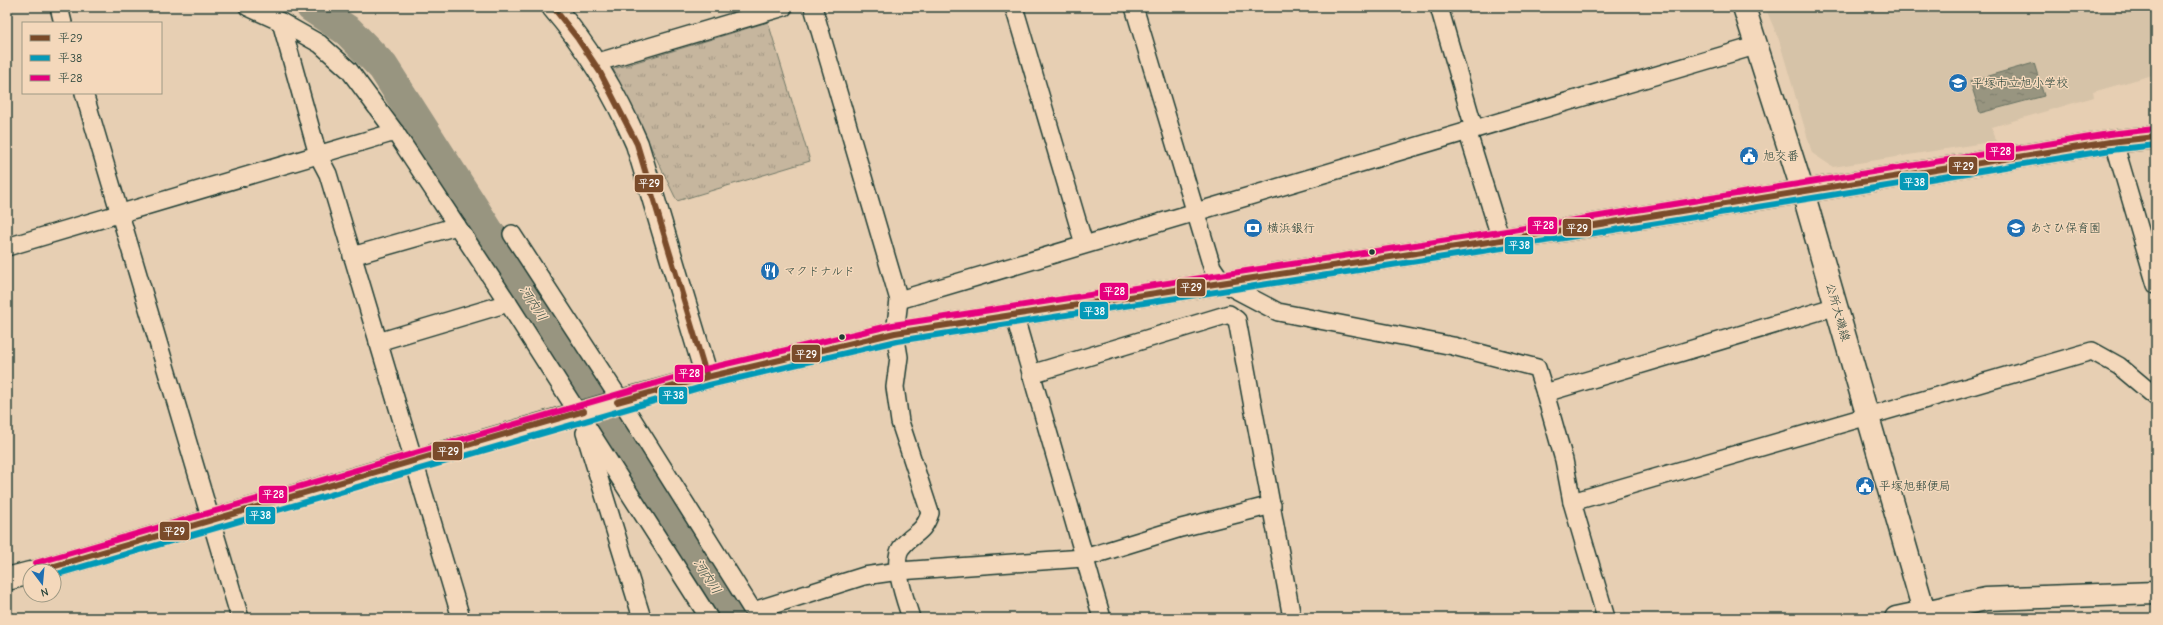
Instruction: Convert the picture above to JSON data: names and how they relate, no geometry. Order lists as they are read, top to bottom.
{
  "streets": {
    "street": ["公所大磯線"]
  },
  "water": ["河内川"],
  "places": {
    "school or university": ["平塚市立旭小学校", "あさひ保育園"],
    "public building": ["旭交番", "平塚旭郵便局"],
    "bank": ["横浜銀行"],
    "restaurant": ["マクドナルド"]
  },
  "lines": ["transit line 平29", "transit line 平28", "transit line 平38"],
  "legend": ["平29", "平38", "平28"],
  "north": "bottom"
}
